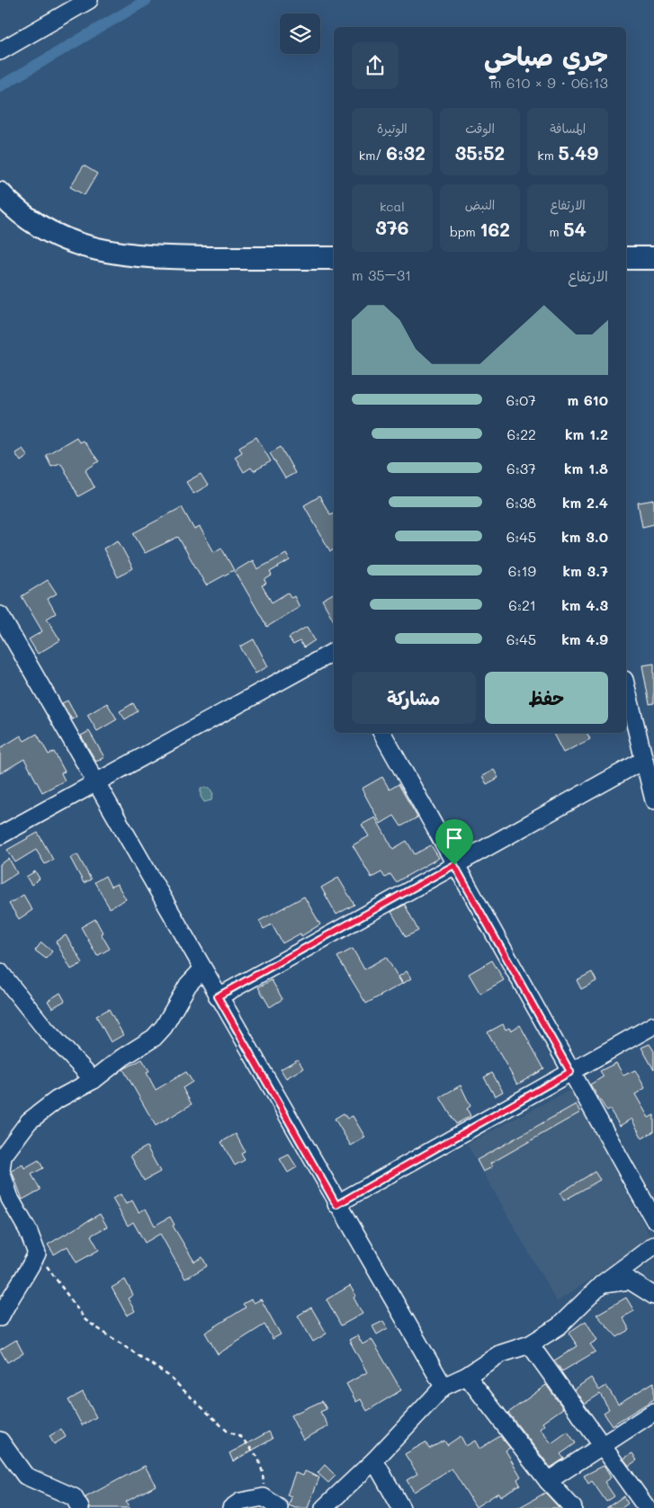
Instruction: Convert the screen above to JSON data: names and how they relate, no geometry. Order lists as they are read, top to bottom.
{
  "page": {
    "heading": ["جري صباحي", "06:13 · 9 × 610 m"],
    "stats": [
      ["المسافة", "5.49 km"],
      ["الوقت", "35:52"],
      ["الوتيرة", "6:32 /km"],
      ["الارتفاع", "54 m"],
      ["النبض", "162 bpm"],
      ["kcal", "376"]
    ],
    "chart": ["الارتفاع", "31–35 m"],
    "list": [
      {
        "name": "610 m",
        "note": "6:07"
      },
      {
        "name": "1.2 km",
        "note": "6:22"
      },
      {
        "name": "1.8 km",
        "note": "6:37"
      },
      {
        "name": "2.4 km",
        "note": "6:38"
      },
      {
        "name": "3.0 km",
        "note": "6:45"
      },
      {
        "name": "3.7 km",
        "note": "6:19"
      },
      {
        "name": "4.3 km",
        "note": "6:21"
      },
      {
        "name": "4.9 km",
        "note": "6:45"
      }
    ],
    "buttons": ["حفظ", "مشاركة"]
  }
}
